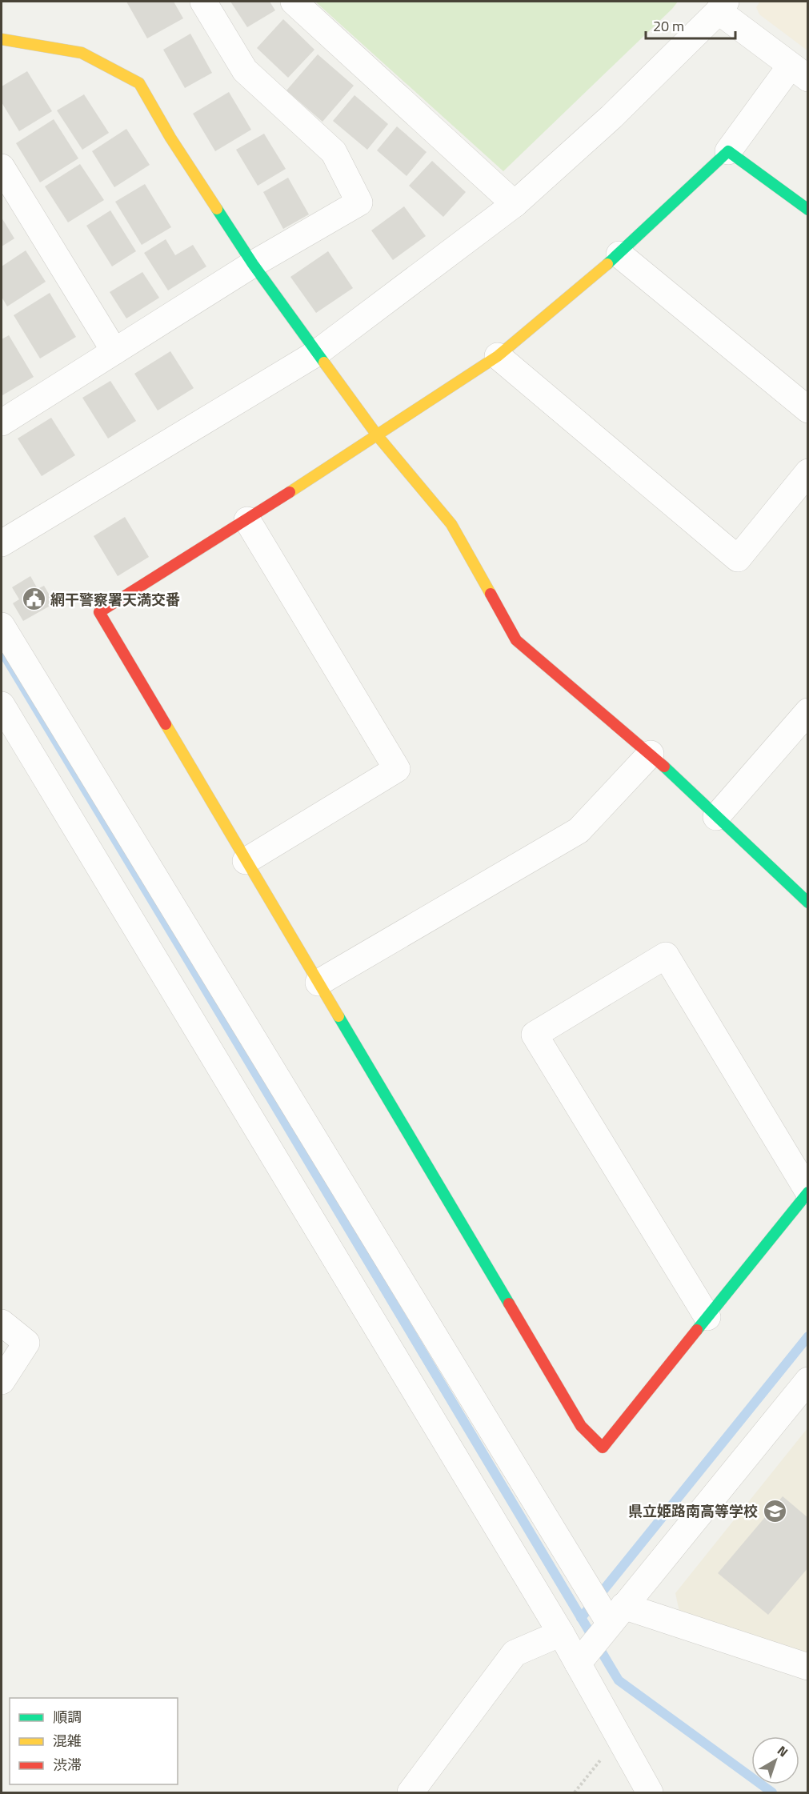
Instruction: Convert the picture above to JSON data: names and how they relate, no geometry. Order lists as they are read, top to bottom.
{
  "places": {
    "public building": ["網干警察署天満交番"],
    "school or university": ["県立姫路南高等学校"]
  },
  "legend": ["順調", "混雑", "渋滞"],
  "scale_bar": "20 m",
  "north": "top right"
}
